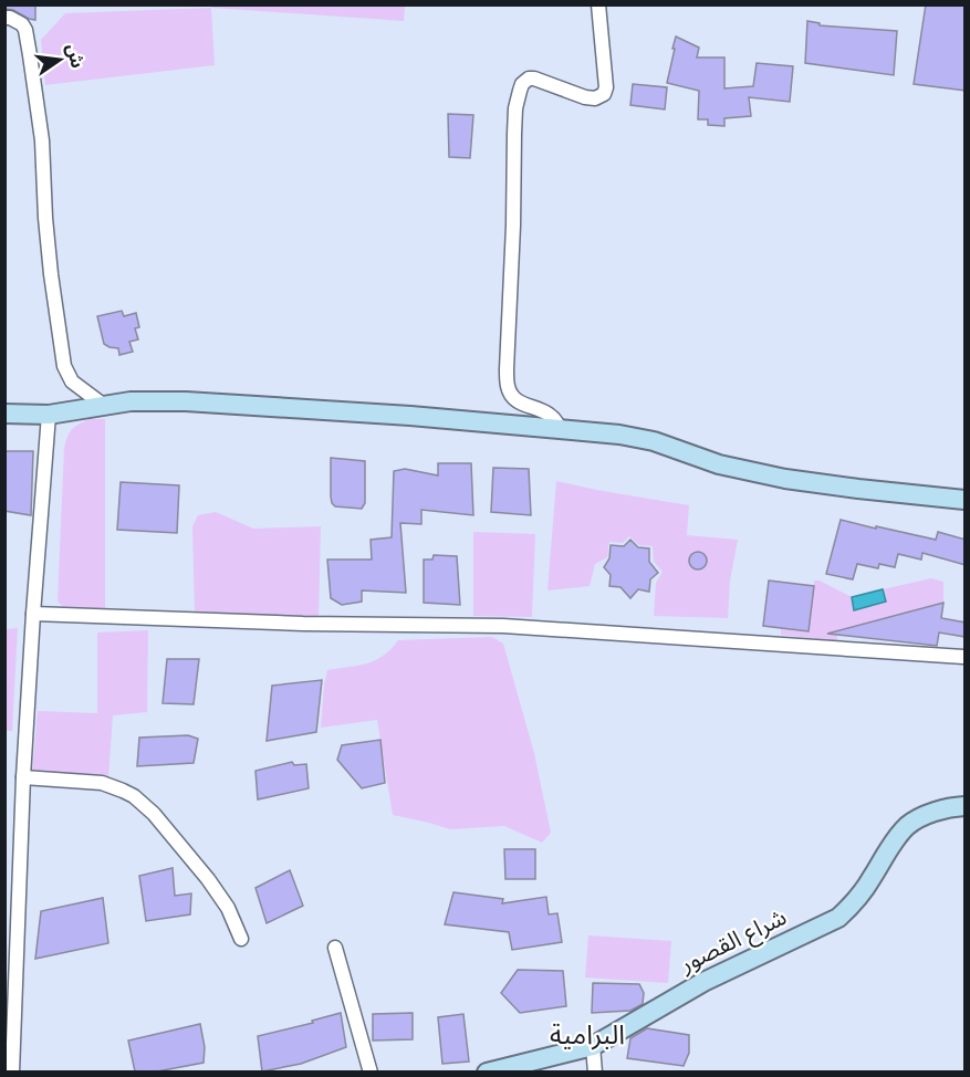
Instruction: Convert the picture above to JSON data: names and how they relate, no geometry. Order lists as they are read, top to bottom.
{
  "streets": {
    "main road": ["شراع القصور"]
  },
  "districts": ["البرامية"],
  "north": "right"
}
